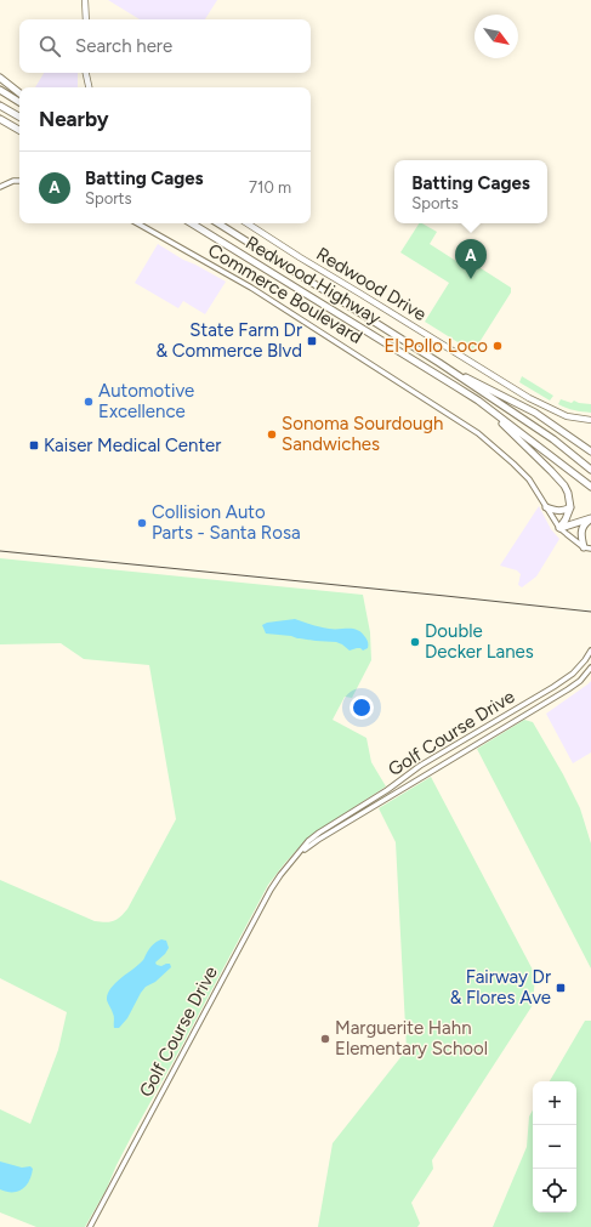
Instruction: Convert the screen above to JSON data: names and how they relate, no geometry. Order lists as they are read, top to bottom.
{
  "streets": {
    "highway": ["Redwood Highway"],
    "main road": ["Redwood Drive"],
    "street": ["Commerce Boulevard", "Golf Course Drive"]
  },
  "places": {
    "transit": ["State Farm Dr & Commerce Blvd", "Kaiser Medical Center", "Fairway Dr & Flores Ave"],
    "other": [
      "El Pollo Loco",
      "Automotive Excellence",
      "Sonoma Sourdough Sandwiches",
      "Collision Auto Parts - Santa Rosa",
      "Double Decker Lanes",
      "Marguerite Hahn Elementary School"
    ]
  },
  "north": "bottom right",
  "page": {
    "search": "Search here",
    "heading": "Nearby",
    "list": [
      {
        "mark": "A",
        "name": "Batting Cages",
        "note": "Sports",
        "value": "710 m"
      }
    ],
    "popup": ["Batting Cages", "Sports"],
    "pins": "A",
    "map_buttons": ["+", "−"]
  }
}
